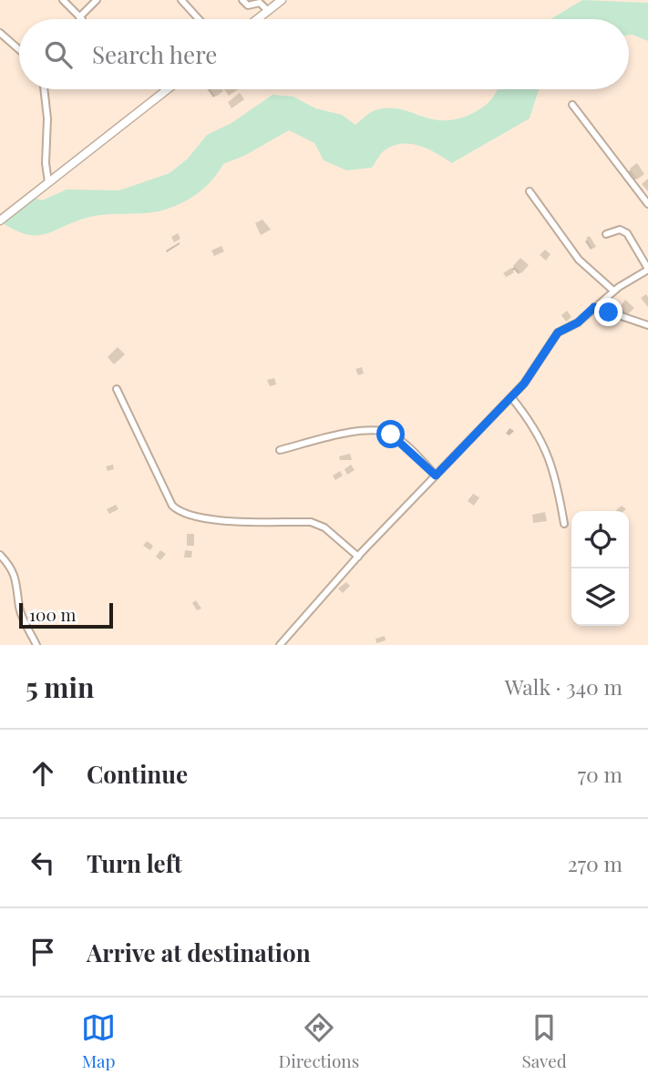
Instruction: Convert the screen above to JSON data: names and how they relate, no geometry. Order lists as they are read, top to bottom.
{
  "scale_bar": "100 m",
  "page": {
    "search": "Search here",
    "scale": "100 m",
    "heading": ["5 min", "Walk · 340 m"],
    "list": [
      ["Continue", "70 m"],
      ["Turn left", "270 m"],
      "Arrive at destination"
    ],
    "nav": ["Map", "Directions", "Saved"]
  }
}
